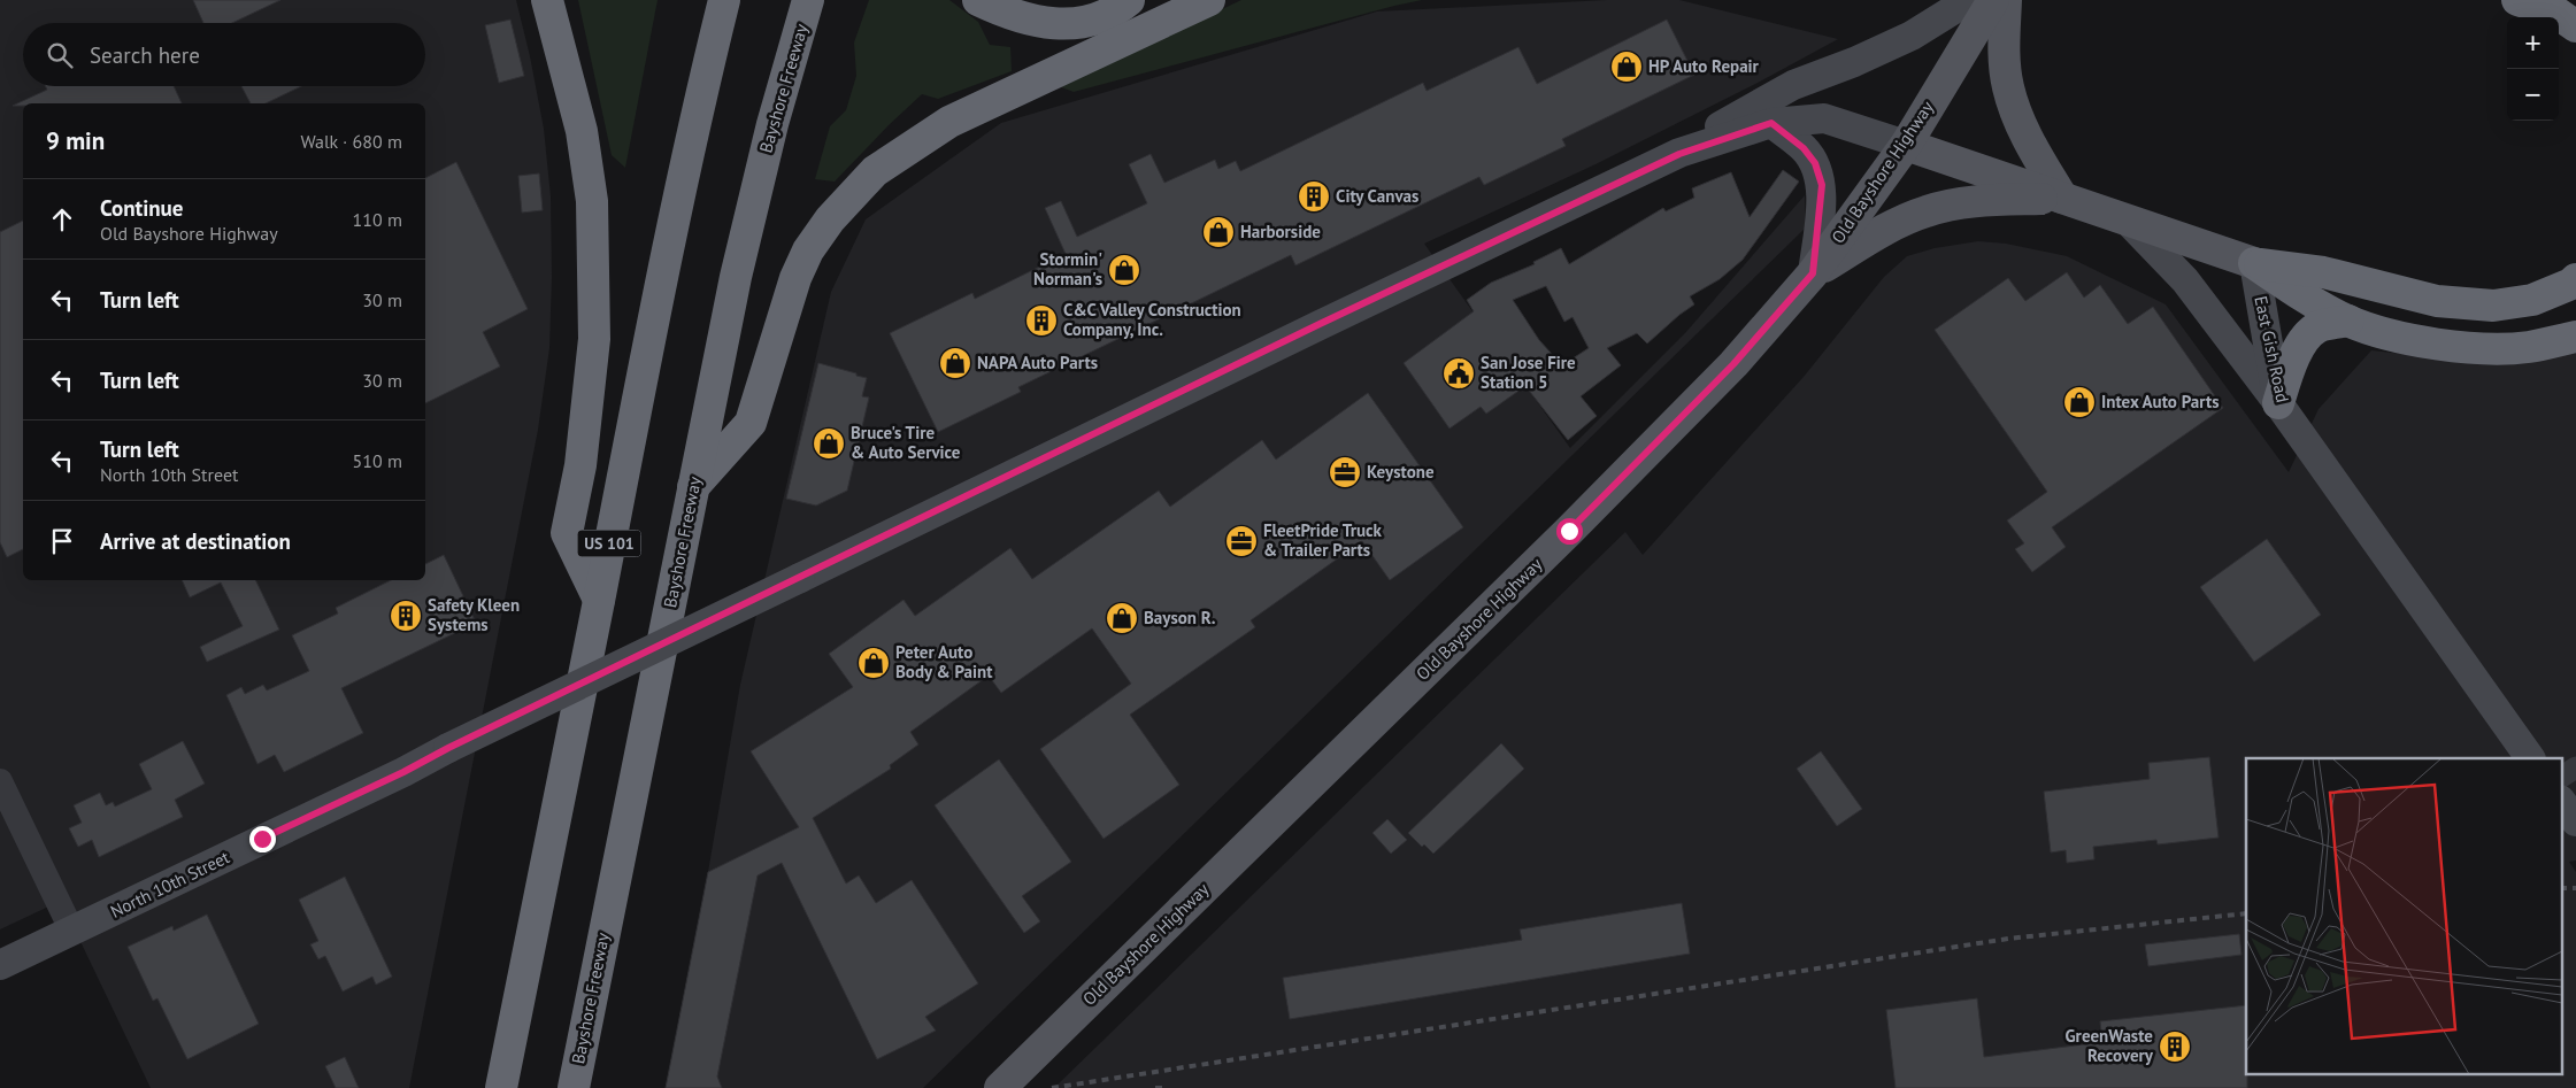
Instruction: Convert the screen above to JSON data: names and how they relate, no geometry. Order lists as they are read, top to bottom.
{
  "streets": {
    "highway": ["Bayshore Freeway", "US 101"],
    "main road": ["Old Bayshore Highway", "East Gish Road", "North 10th Street"]
  },
  "crossings": [
    ["Old Bayshore Highway", "North 10th Street"]
  ],
  "places": {
    "shop": [
      "HP Auto Repair",
      "Harborside",
      "Stormin' Norman's",
      "NAPA Auto Parts",
      "Intex Auto Parts",
      "Bruce's Tire & Auto Service",
      "Bayson R.",
      "Peter Auto Body & Paint"
    ],
    "building": [
      "City Canvas",
      "C&C Valley Construction Company, Inc.",
      "Safety Kleen Systems",
      "GreenWaste Recovery"
    ],
    "public building": ["San Jose Fire Station 5"],
    "office": ["Keystone", "FleetPride Truck & Trailer Parts"]
  },
  "page": {
    "map_buttons": ["+", "−"],
    "search": "Search here",
    "heading": ["9 min", "Walk · 680 m"],
    "list": [
      ["Continue", "Old Bayshore Highway", "110 m"],
      ["Turn left", "30 m"],
      ["Turn left", "30 m"],
      ["Turn left", "North 10th Street", "510 m"],
      "Arrive at destination"
    ]
  }
}
